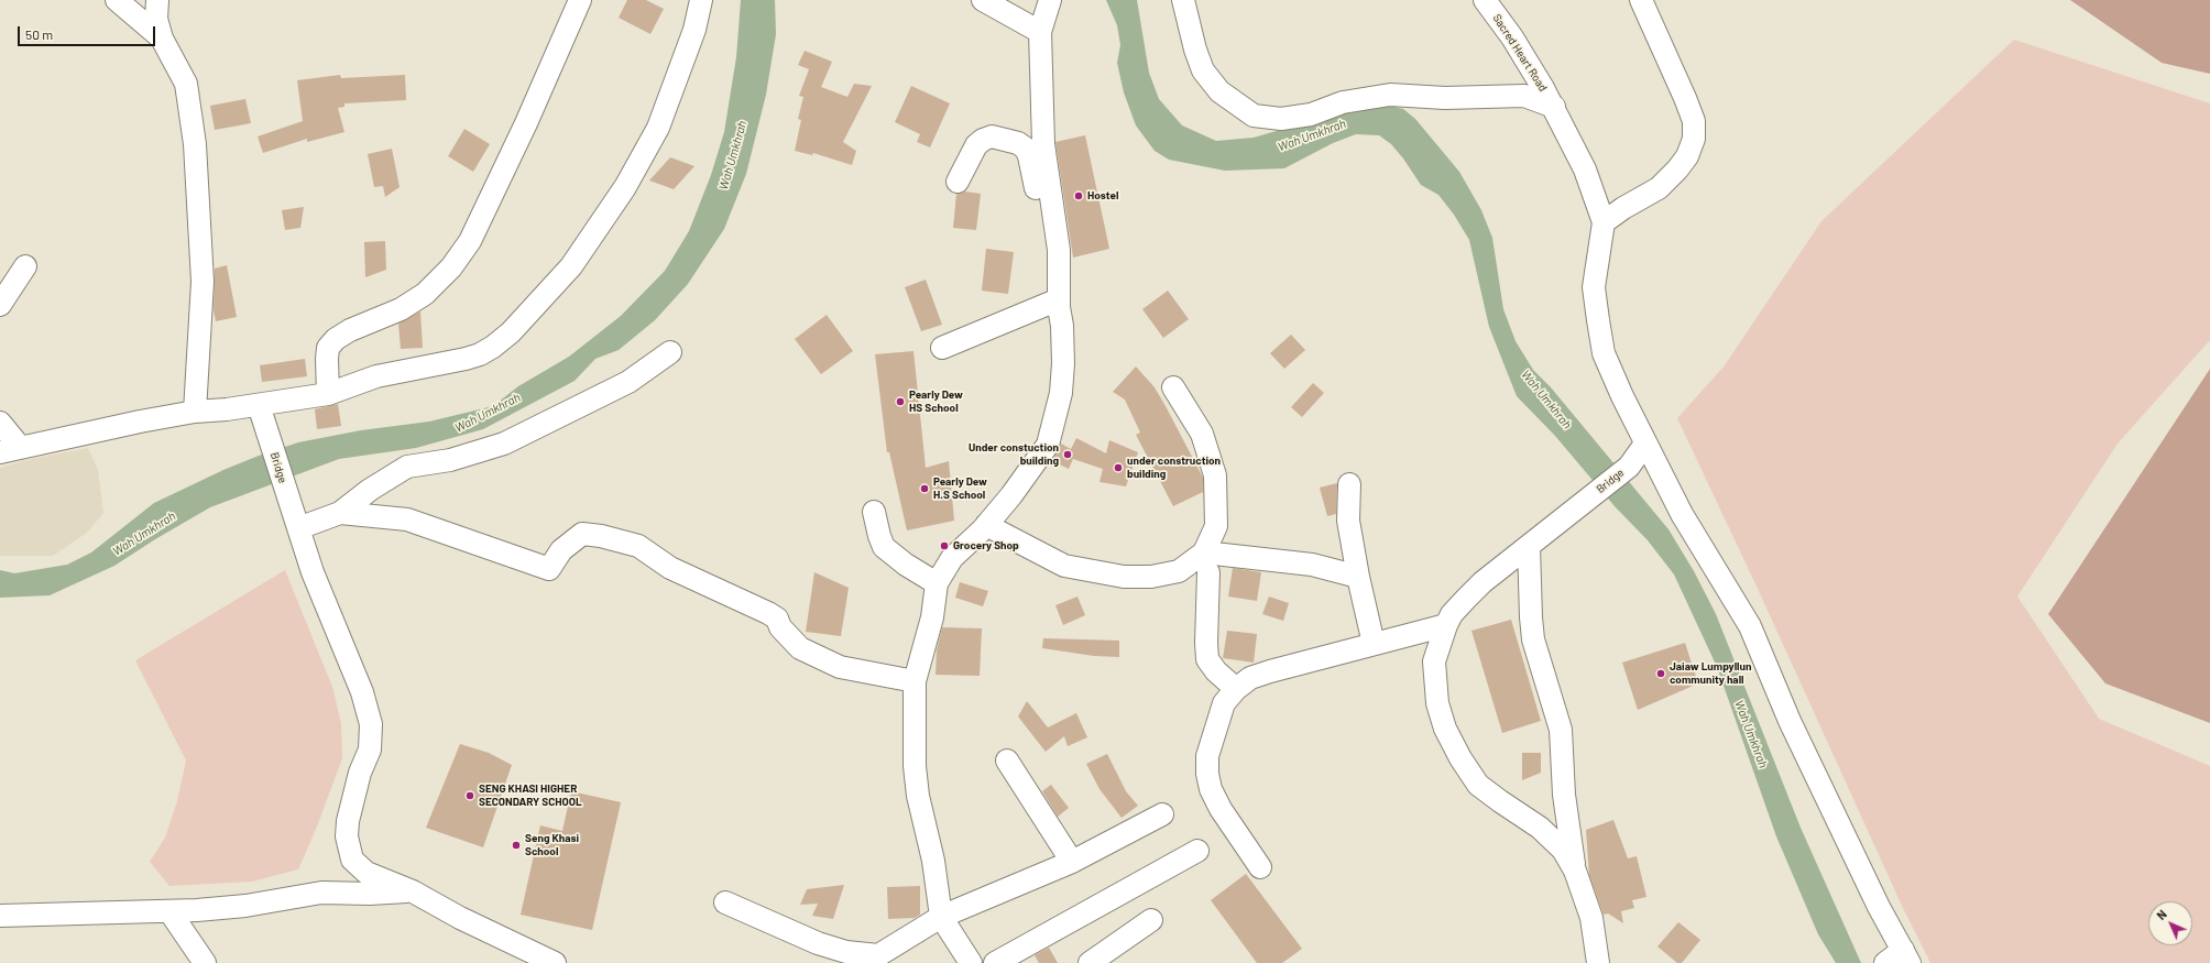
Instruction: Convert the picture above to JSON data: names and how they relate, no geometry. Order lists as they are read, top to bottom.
{
  "streets": {
    "street": ["Sacred Heart Road", "Bridge"]
  },
  "water": ["Wah Umkhrah"],
  "places": [
    "Hostel",
    "Pearly Dew HS School",
    "Under constuction building",
    "under construction building",
    "Pearly Dew H.S School",
    "Grocery Shop",
    "Jaiaw Lumpyllun community hall",
    "SENG KHASI HIGHER SECONDARY SCHOOL",
    "Seng Khasi School"
  ],
  "scale_bar": "50 m",
  "north": "top left"
}
